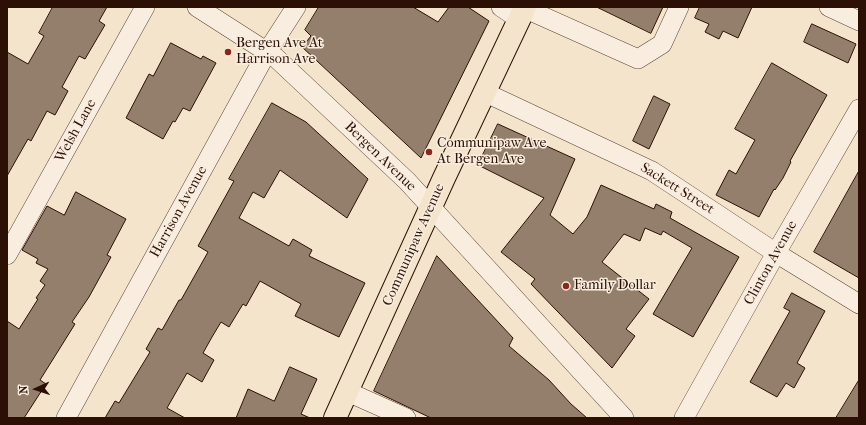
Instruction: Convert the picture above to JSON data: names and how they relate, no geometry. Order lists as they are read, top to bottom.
{
  "streets": {
    "main road": ["Communipaw Avenue"],
    "street": [
      "Welsh Lane",
      "Bergen Avenue",
      "Sackett Street",
      "Harrison Avenue",
      "Clinton Avenue"
    ]
  },
  "crossings": [
    ["Bergen Avenue", "Harrison Avenue"],
    ["Bergen Avenue", "Communipaw Avenue"],
    ["Sackett Street", "Communipaw Avenue"],
    ["Sackett Street", "Clinton Avenue"]
  ],
  "places": ["Bergen Ave At Harrison Ave", "Communipaw Ave At Bergen Ave", "Family Dollar"],
  "north": "left"
}
